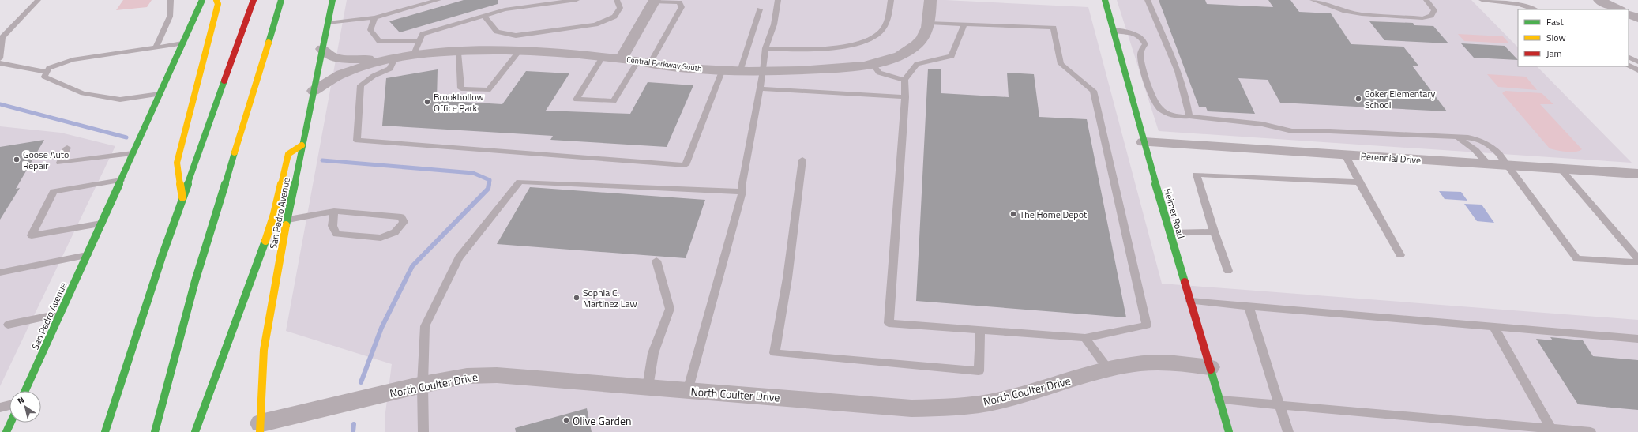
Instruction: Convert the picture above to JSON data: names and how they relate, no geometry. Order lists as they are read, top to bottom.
{
  "streets": {
    "main road": ["San Pedro Avenue", "Heimer Road"],
    "street": ["Central Parkway South", "Perennial Drive", "North Coulter Drive"]
  },
  "crossings": [
    ["Central Parkway South", "San Pedro Avenue"],
    ["Perennial Drive", "Heimer Road"],
    ["San Pedro Avenue", "North Coulter Drive"],
    ["Heimer Road", "North Coulter Drive"]
  ],
  "places": [
    "Coker Elementary School",
    "Brookhollow Office Park",
    "Goose Auto Repair",
    "The Home Depot",
    "Sophia C. Martinez Law",
    "Olive Garden"
  ],
  "legend": ["Fast", "Slow", "Jam"],
  "north": "top left"
}
